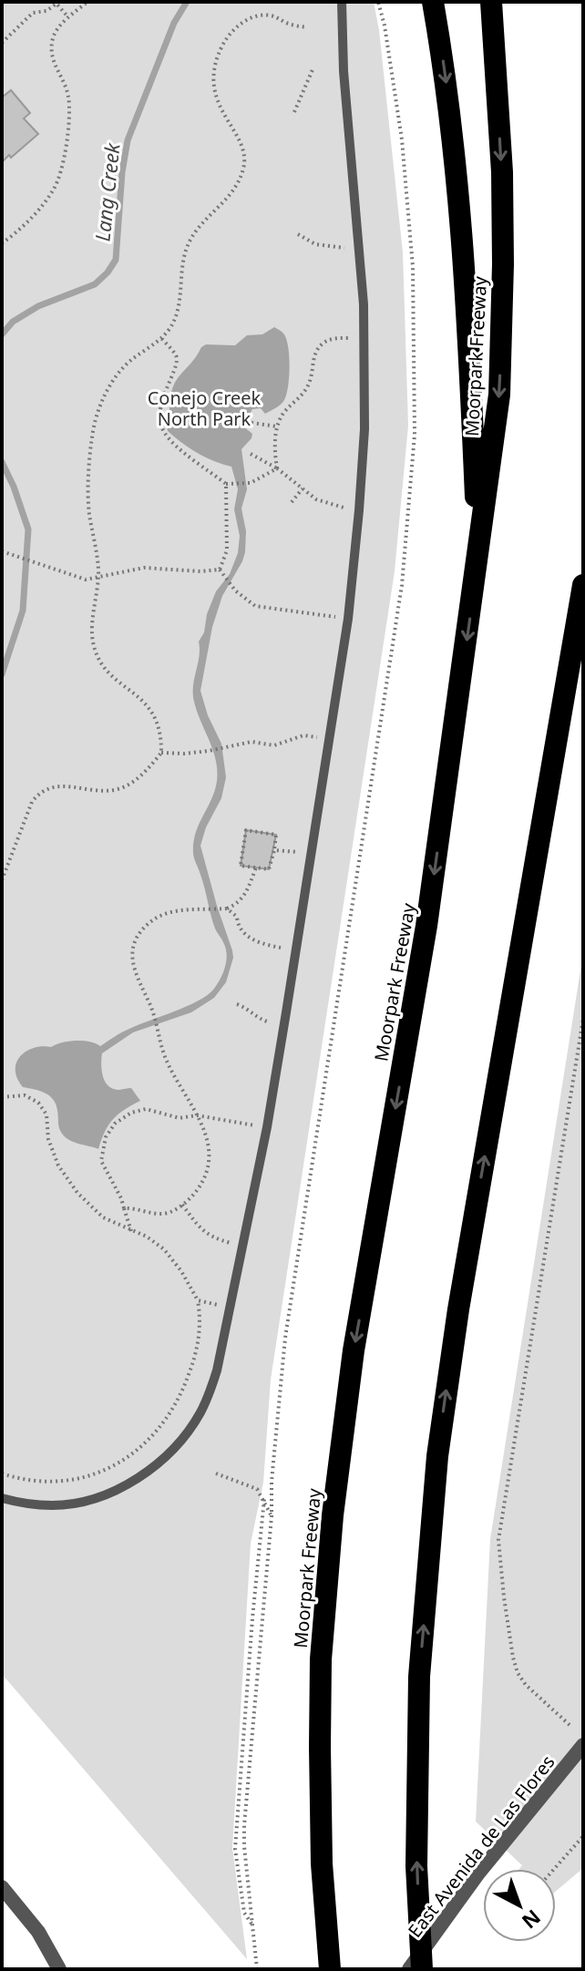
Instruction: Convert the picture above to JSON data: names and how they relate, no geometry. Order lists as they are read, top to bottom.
{
  "streets": {
    "highway": ["Moorpark Freeway"],
    "street": ["East Avenida de Las Flores"]
  },
  "water": ["Lang Creek"],
  "parks": ["Conejo Creek North Park"],
  "north": "bottom right"
}
